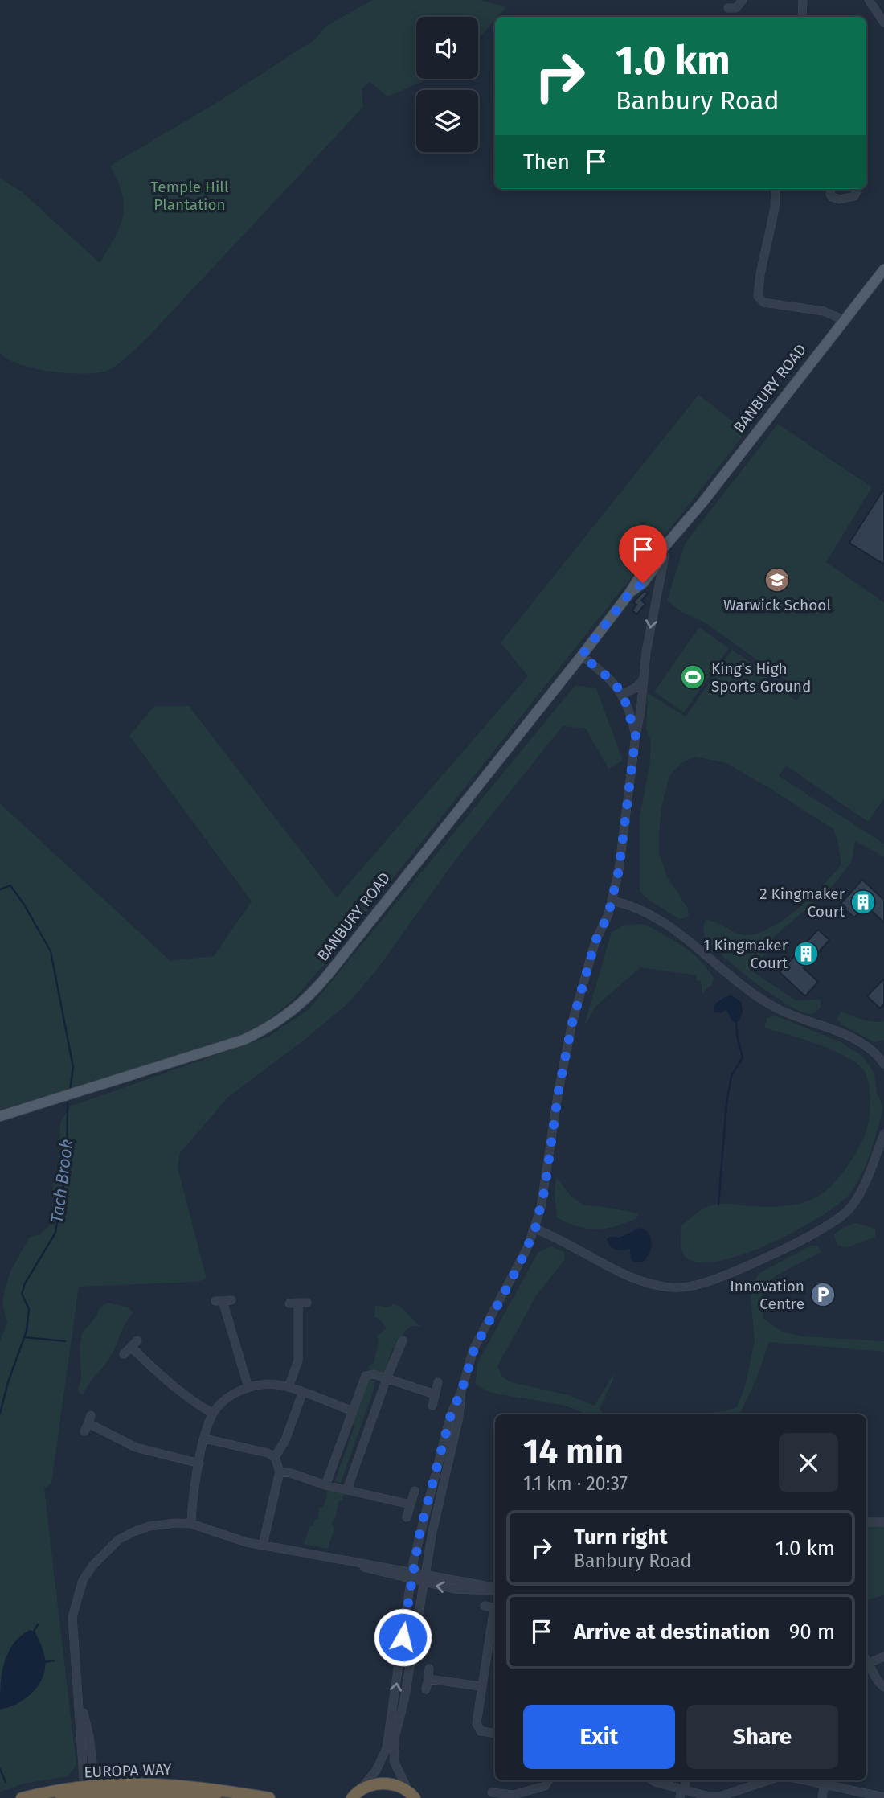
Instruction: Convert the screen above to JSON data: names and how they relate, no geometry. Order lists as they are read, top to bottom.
{
  "streets": {
    "highway": ["EUROPA WAY"],
    "main road": ["BANBURY ROAD"]
  },
  "water": ["Tach Brook"],
  "parks": ["Temple Hill Plantation"],
  "places": {
    "school or university": ["Warwick School"],
    "sports": ["King's High Sports Ground"],
    "building": ["2 Kingmaker Court", "1 Kingmaker Court"],
    "parking": ["Innovation Centre"]
  },
  "page": {
    "turn": ["1.0 km", "Banbury Road"],
    "then": "Then",
    "heading": ["14 min", "1.1 km · 20:37"],
    "list": [
      {
        "name": "Turn right",
        "note": "Banbury Road",
        "value": "1.0 km"
      },
      {
        "name": "Arrive at destination",
        "value": "90 m"
      }
    ],
    "buttons": ["Exit", "Share"]
  }
}
